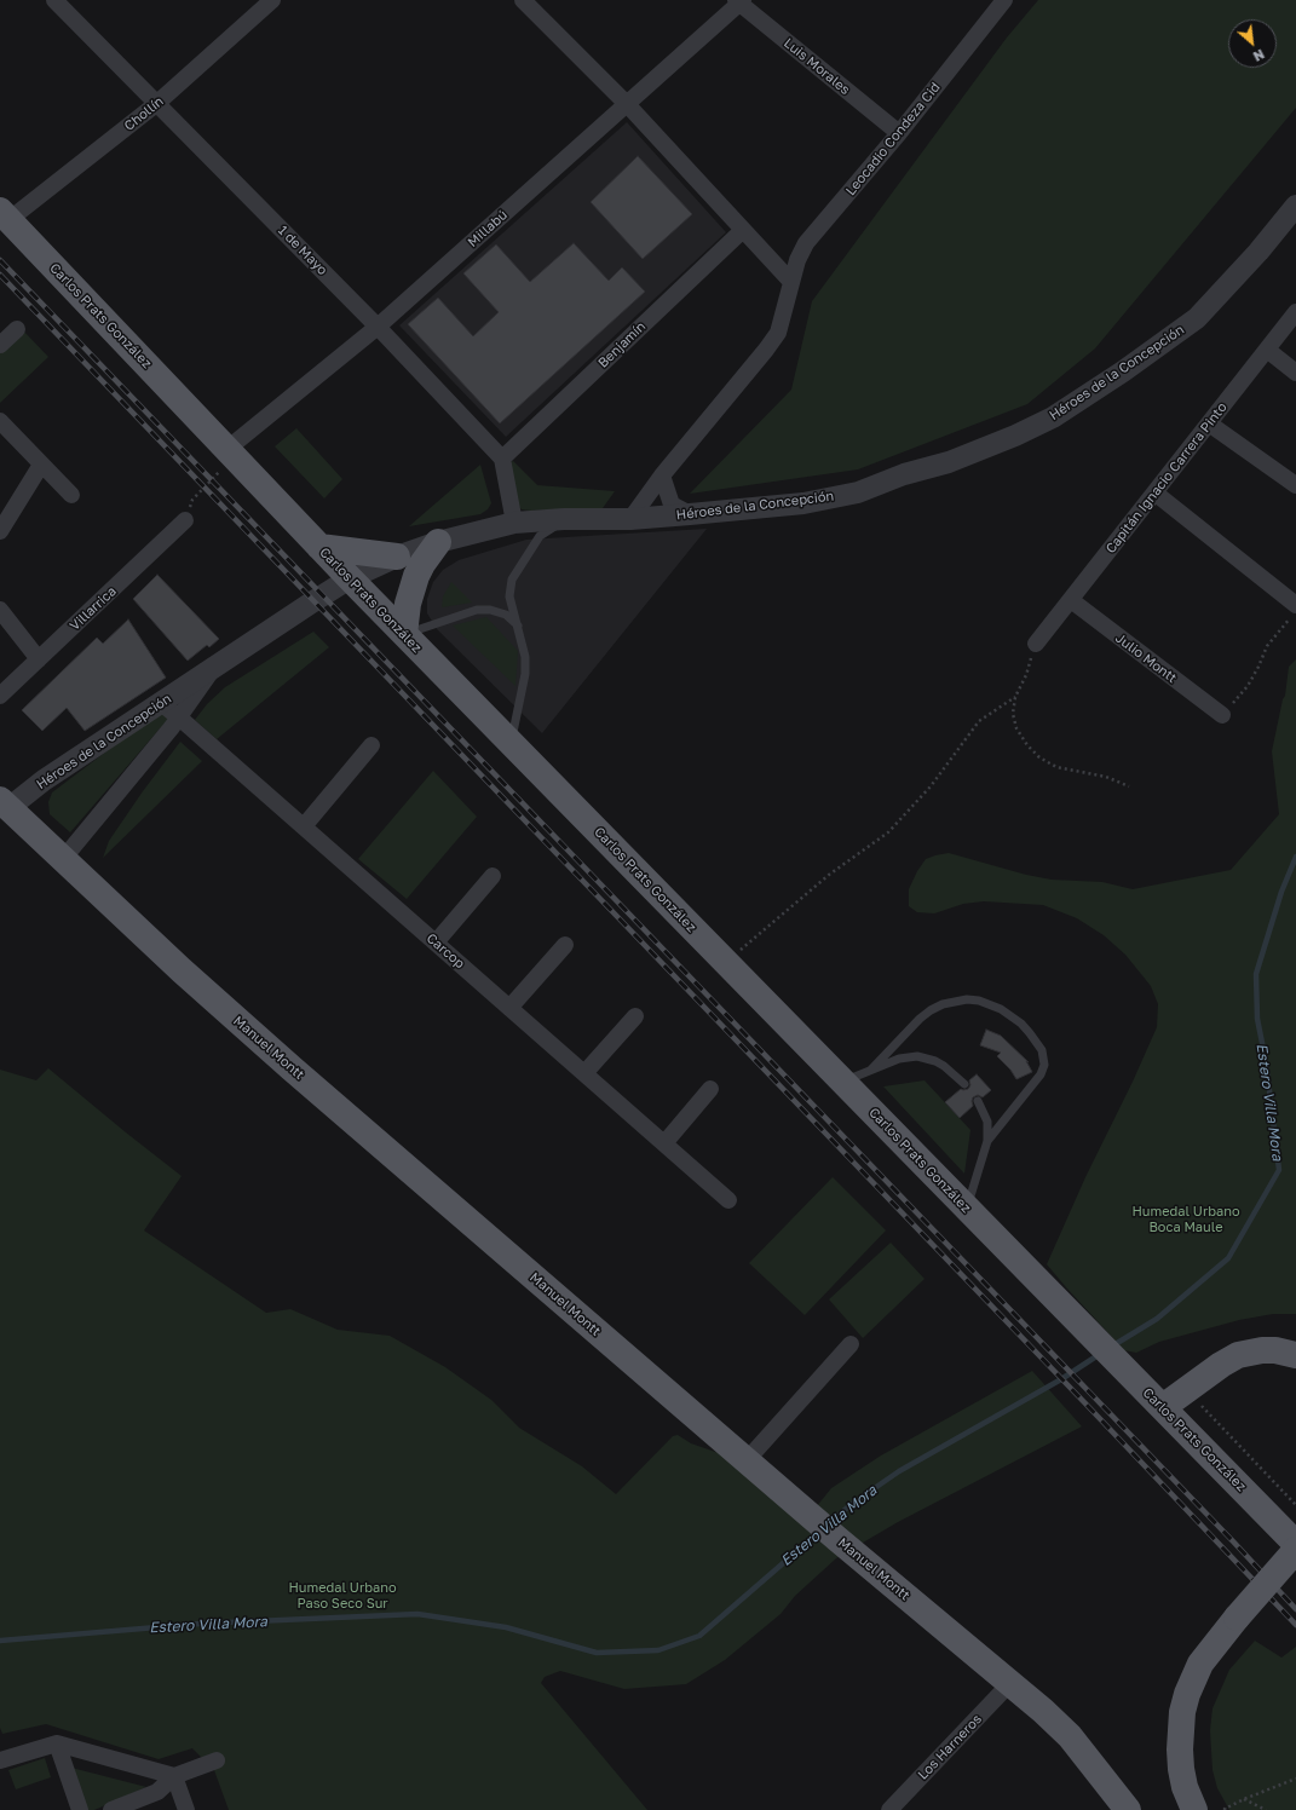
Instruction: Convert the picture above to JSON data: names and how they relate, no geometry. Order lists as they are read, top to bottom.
{
  "streets": {
    "main road": ["Carlos Prats González", "Manuel Montt"],
    "street": [
      "Luis Morales",
      "Chollín",
      "Leocadio Condeza Cid",
      "Millabú",
      "1 de Mayo",
      "Benjamín",
      "Héroes de la Concepción",
      "Capitán Ignacio Carrera Pinto",
      "Villarrica",
      "Julio Montt",
      "Carcop",
      "Los Harneros"
    ]
  },
  "crossings": [
    ["Luis Morales", "Leocadio Condeza Cid"],
    ["Luis Morales", "Millabú"],
    ["Chollín", "1 de Mayo"],
    ["Chollín", "Carlos Prats González"],
    ["Leocadio Condeza Cid", "Héroes de la Concepción"],
    ["Millabú", "1 de Mayo"],
    ["Millabú", "Carlos Prats González"],
    ["1 de Mayo", "Benjamín"],
    ["Carlos Prats González", "Héroes de la Concepción"],
    ["Héroes de la Concepción", "Carcop"],
    ["Héroes de la Concepción", "Manuel Montt"],
    ["Capitán Ignacio Carrera Pinto", "Julio Montt"],
    ["Manuel Montt", "Los Harneros"]
  ],
  "water": ["Estero Villa Mora"],
  "parks": ["Humedal Urbano Boca Maule", "Humedal Urbano Paso Seco Sur"],
  "north": "bottom right"
}
